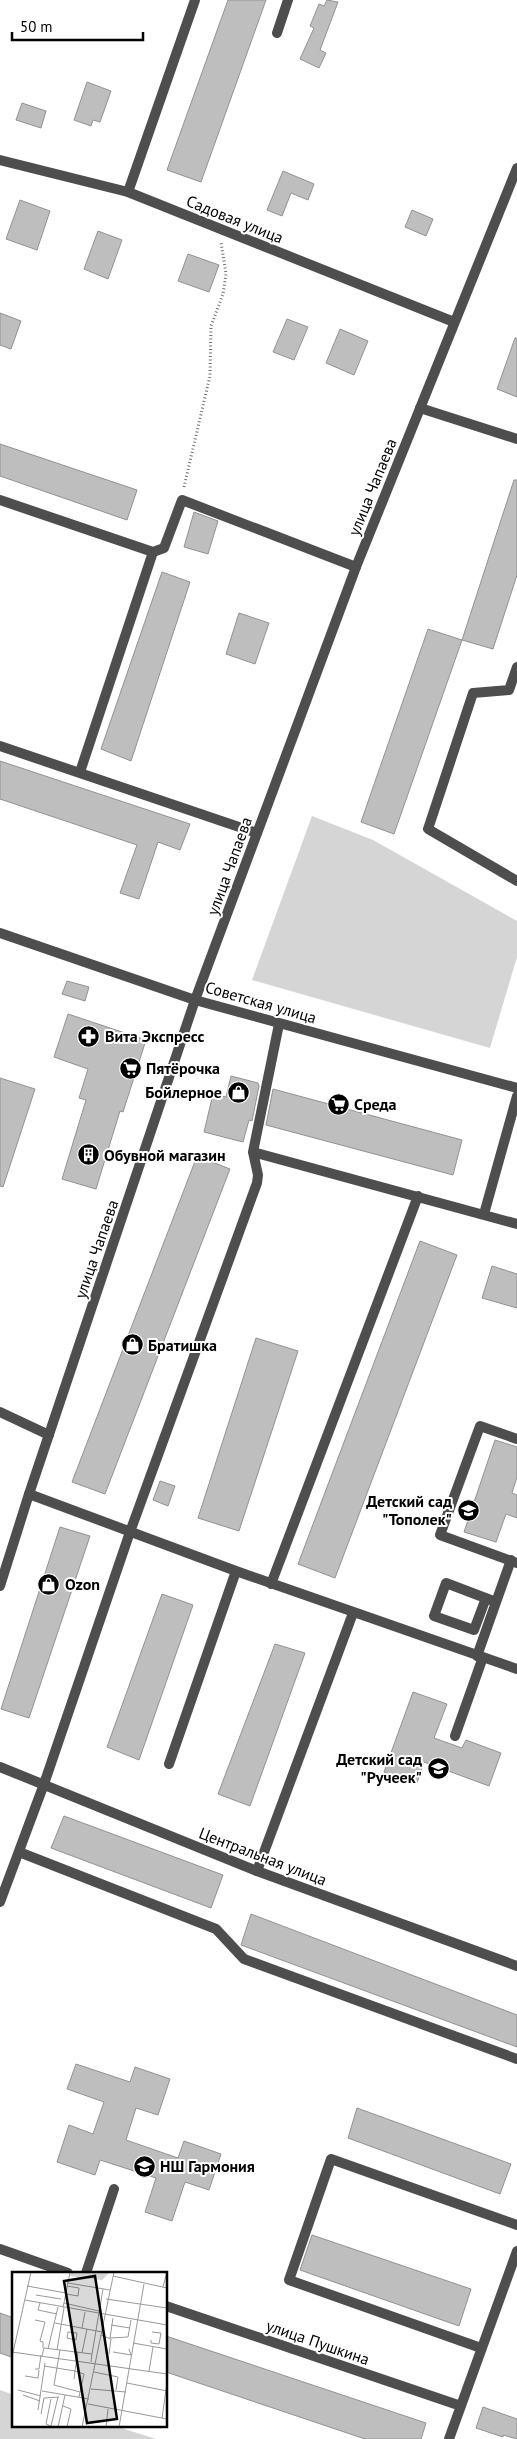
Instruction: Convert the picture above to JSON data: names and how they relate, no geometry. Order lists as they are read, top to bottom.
{
  "streets": {
    "street": [
      "Садовая улица",
      "улица Чапаева",
      "Советская улица",
      "Центральная улица",
      "улица Пушкина"
    ]
  },
  "crossings": [
    ["Садовая улица", "улица Чапаева"],
    ["улица Чапаева", "Советская улица"]
  ],
  "places": {
    "pharmacy": ["Вита Экспресс"],
    "supermarket": ["Пятёрочка", "Среда"],
    "shop": ["Бойлерное", "Братишка", "Ozon"],
    "building": ["Обувной магазин"],
    "school or university": ["Детский сад \"Тополек\"", "Детский сад \"Ручеек\"", "НШ Гармония"]
  },
  "scale_bar": "50 m"
}
